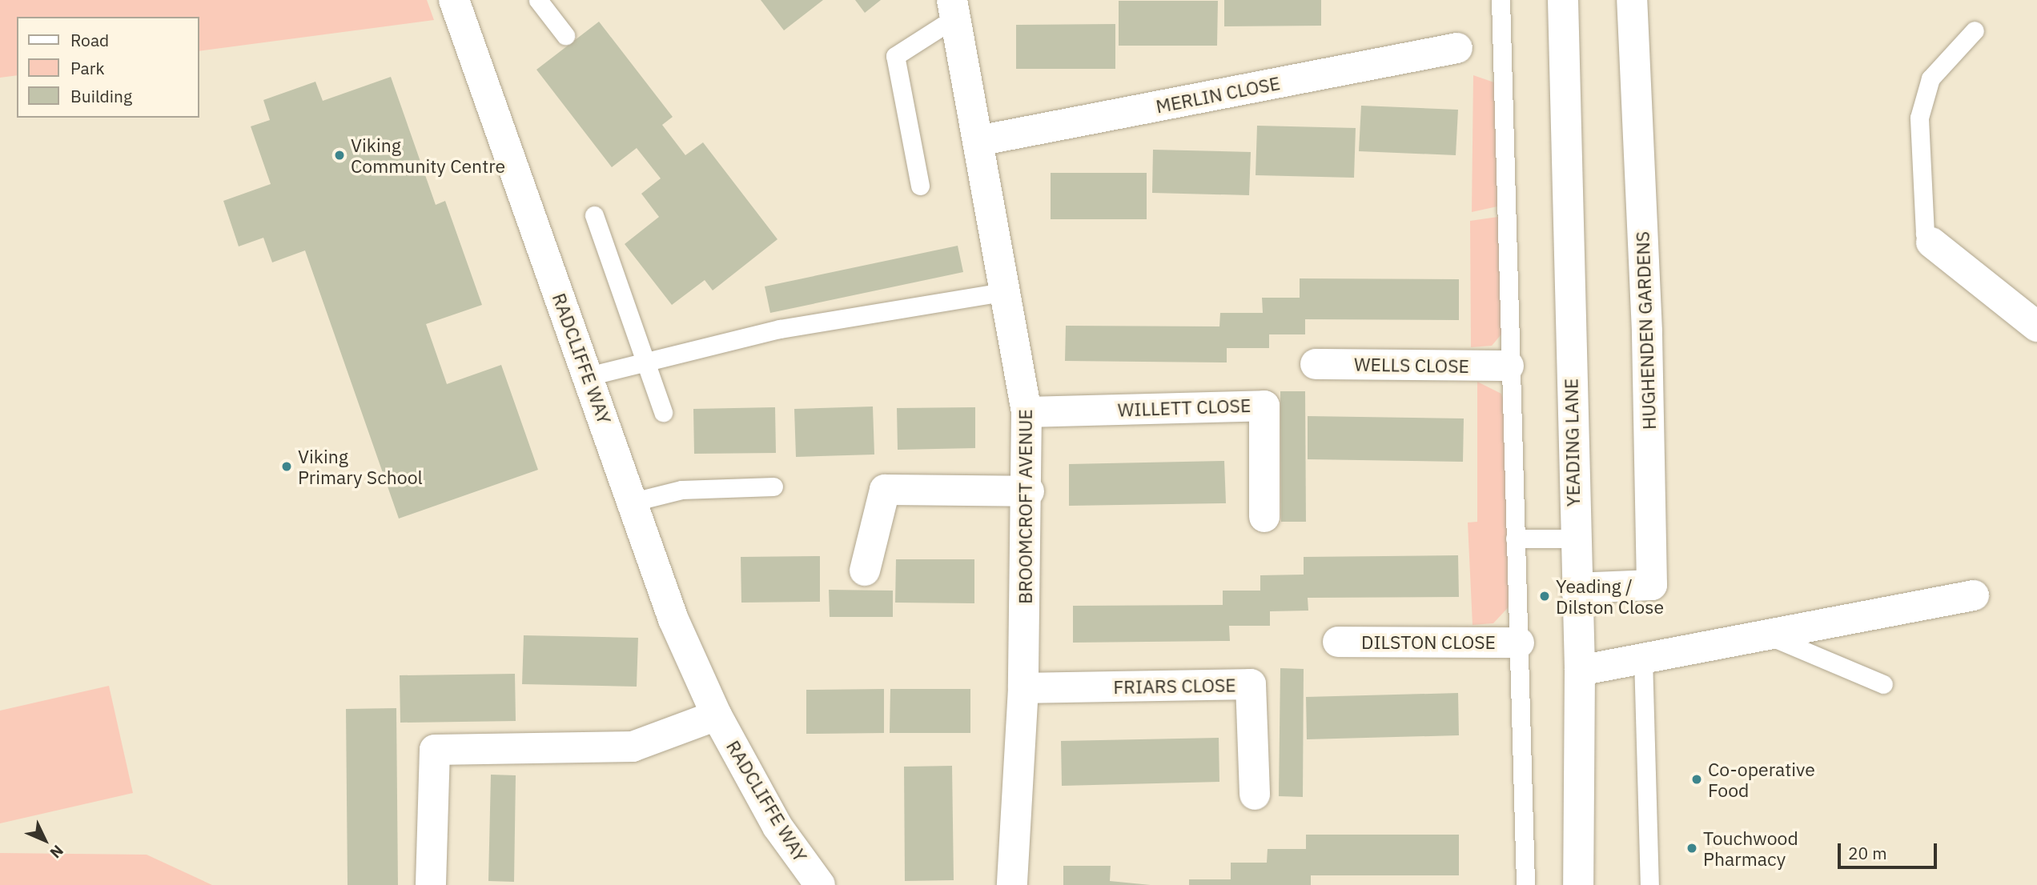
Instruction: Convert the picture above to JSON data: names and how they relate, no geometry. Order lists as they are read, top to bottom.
{
  "streets": {
    "street": [
      "MERLIN CLOSE",
      "HUGHENDEN GARDENS",
      "RADCLIFFE WAY",
      "WELLS CLOSE",
      "WILLETT CLOSE",
      "YEADING LANE",
      "BROOMCROFT AVENUE",
      "DILSTON CLOSE",
      "FRIARS CLOSE"
    ]
  },
  "crossings": [
    ["MERLIN CLOSE", "BROOMCROFT AVENUE"],
    ["HUGHENDEN GARDENS", "YEADING LANE"],
    ["WILLETT CLOSE", "BROOMCROFT AVENUE"],
    ["BROOMCROFT AVENUE", "FRIARS CLOSE"]
  ],
  "places": [
    "Viking Community Centre",
    "Viking Primary School",
    "Yeading / Dilston Close",
    "Co-operative Food",
    "Touchwood Pharmacy"
  ],
  "legend": ["Road", "Park", "Building"],
  "scale_bar": "20 m",
  "north": "bottom right"
}
